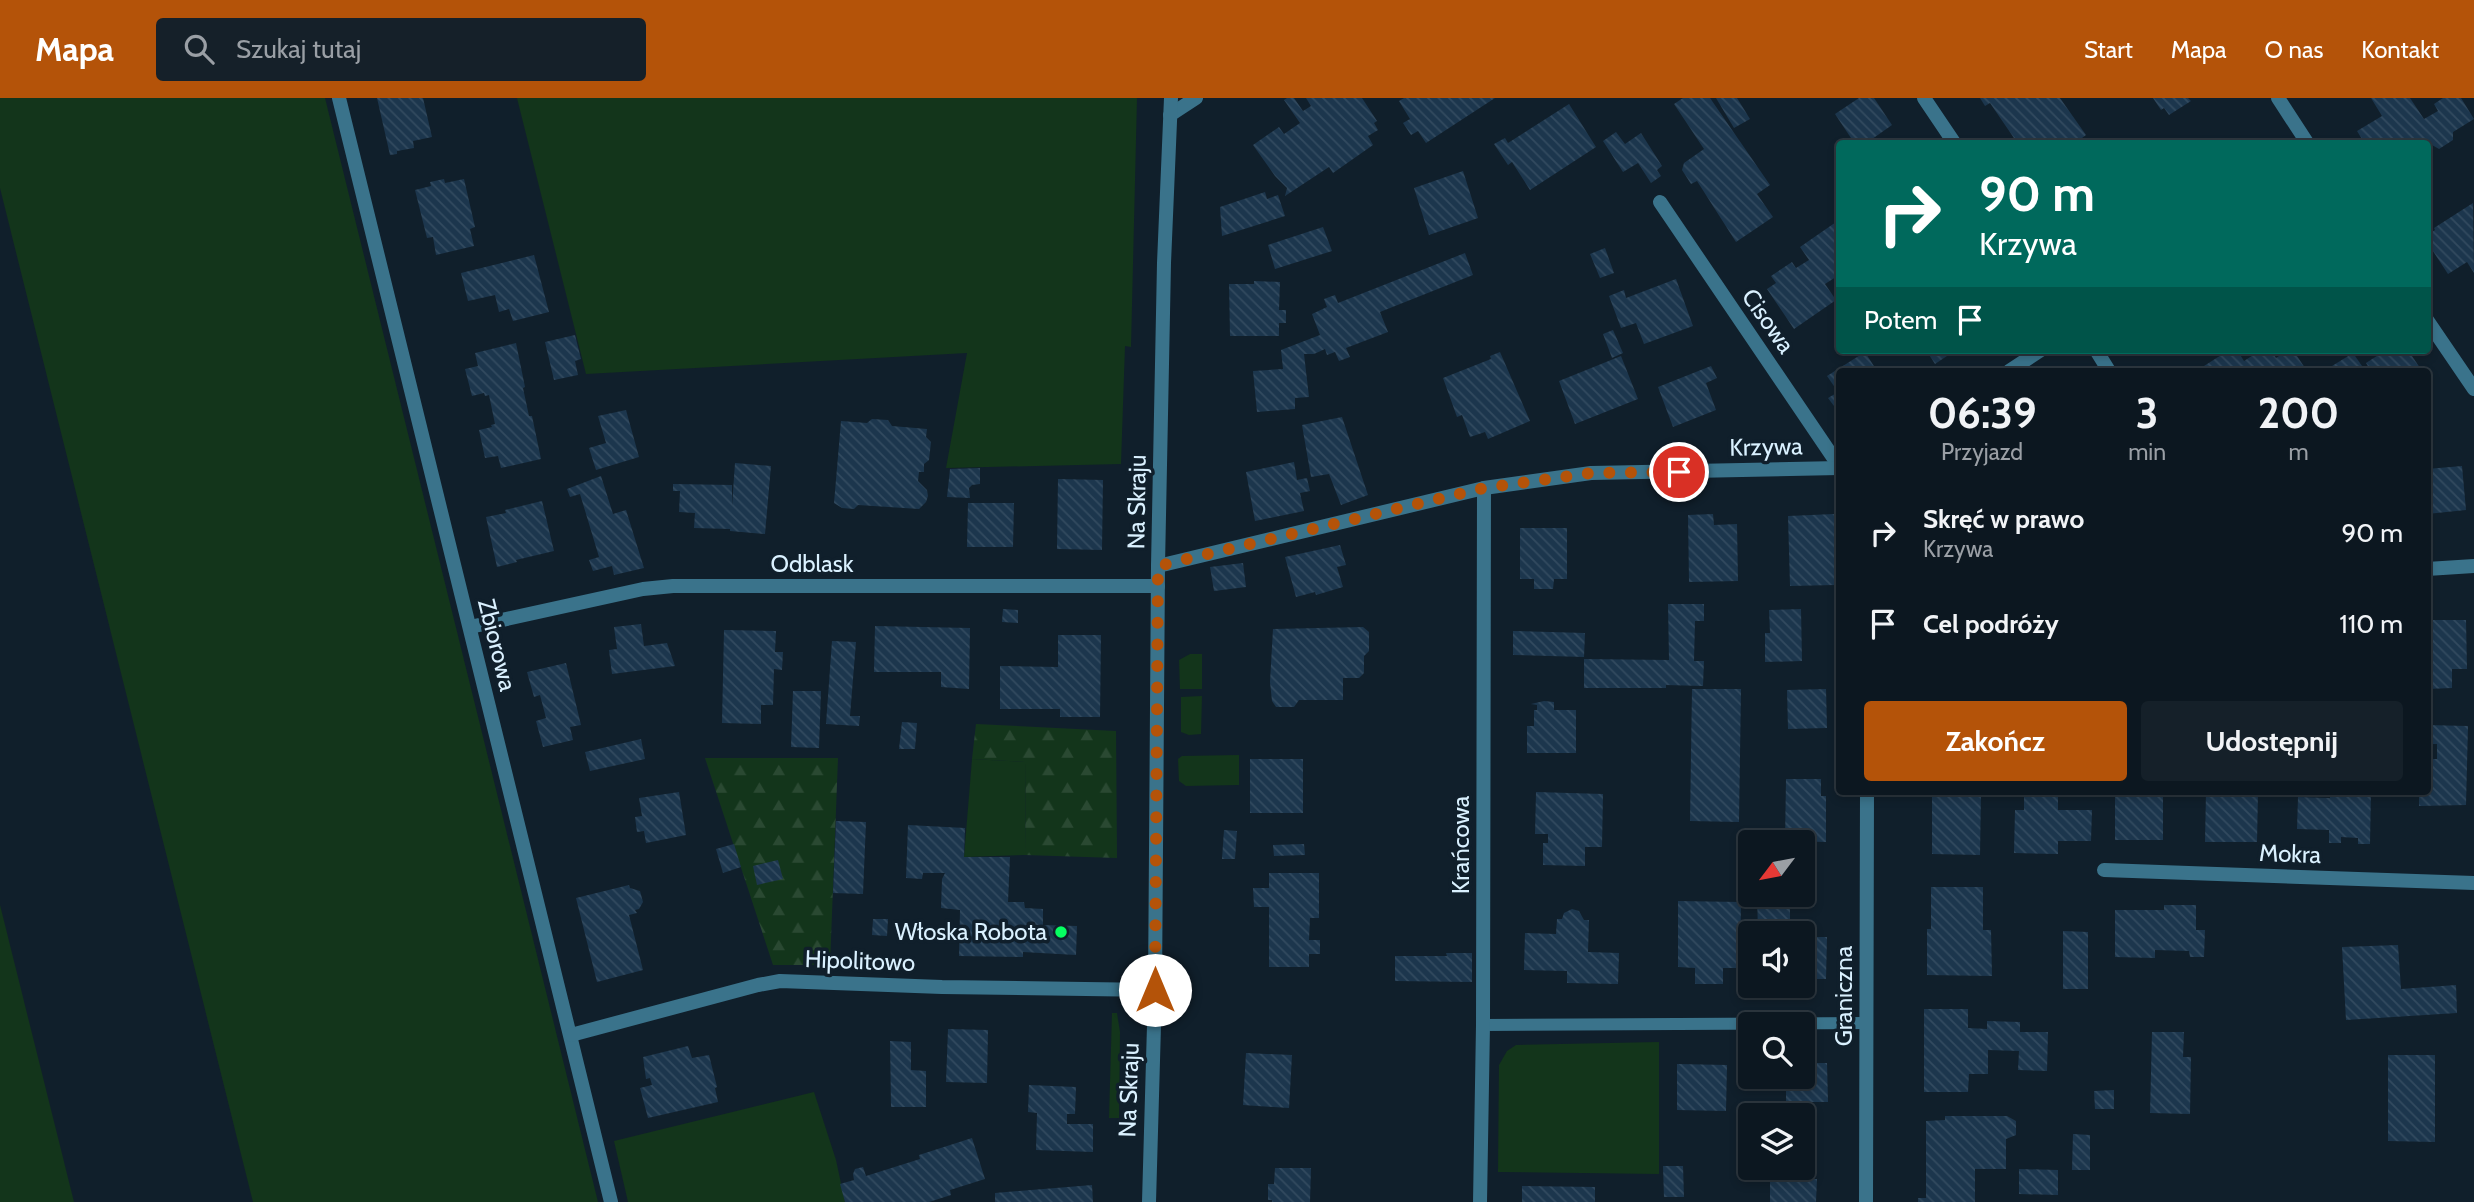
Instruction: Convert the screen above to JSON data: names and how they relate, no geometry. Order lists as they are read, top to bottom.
{
  "streets": {
    "street": [
      "Cisowa",
      "Krzywa",
      "Na Skraju",
      "Odblask",
      "Zbiorowa",
      "Krańcowa",
      "Mokra",
      "Hipolitowo",
      "Graniczna"
    ]
  },
  "crossings": [
    ["Krzywa", "Na Skraju"],
    ["Krzywa", "Krańcowa"],
    ["Na Skraju", "Odblask"],
    ["Na Skraju", "Hipolitowo"],
    ["Odblask", "Zbiorowa"],
    ["Zbiorowa", "Hipolitowo"]
  ],
  "places": ["Włoska Robota"],
  "north": "bottom left",
  "page": {
    "header": "Mapa",
    "search": "Szukaj tutaj",
    "nav": [
      "Start",
      "Mapa",
      "O nas",
      "Kontakt"
    ],
    "turn": ["90 m", "Krzywa"],
    "then": "Potem",
    "eta": [
      "06:39",
      "Przyjazd",
      "3",
      "min",
      "200",
      "m"
    ],
    "list": [
      {
        "name": "Skręć w prawo",
        "note": "Krzywa",
        "value": "90 m"
      },
      {
        "name": "Cel podróży",
        "value": "110 m"
      }
    ],
    "buttons": ["Zakończ", "Udostępnij"]
  }
}
